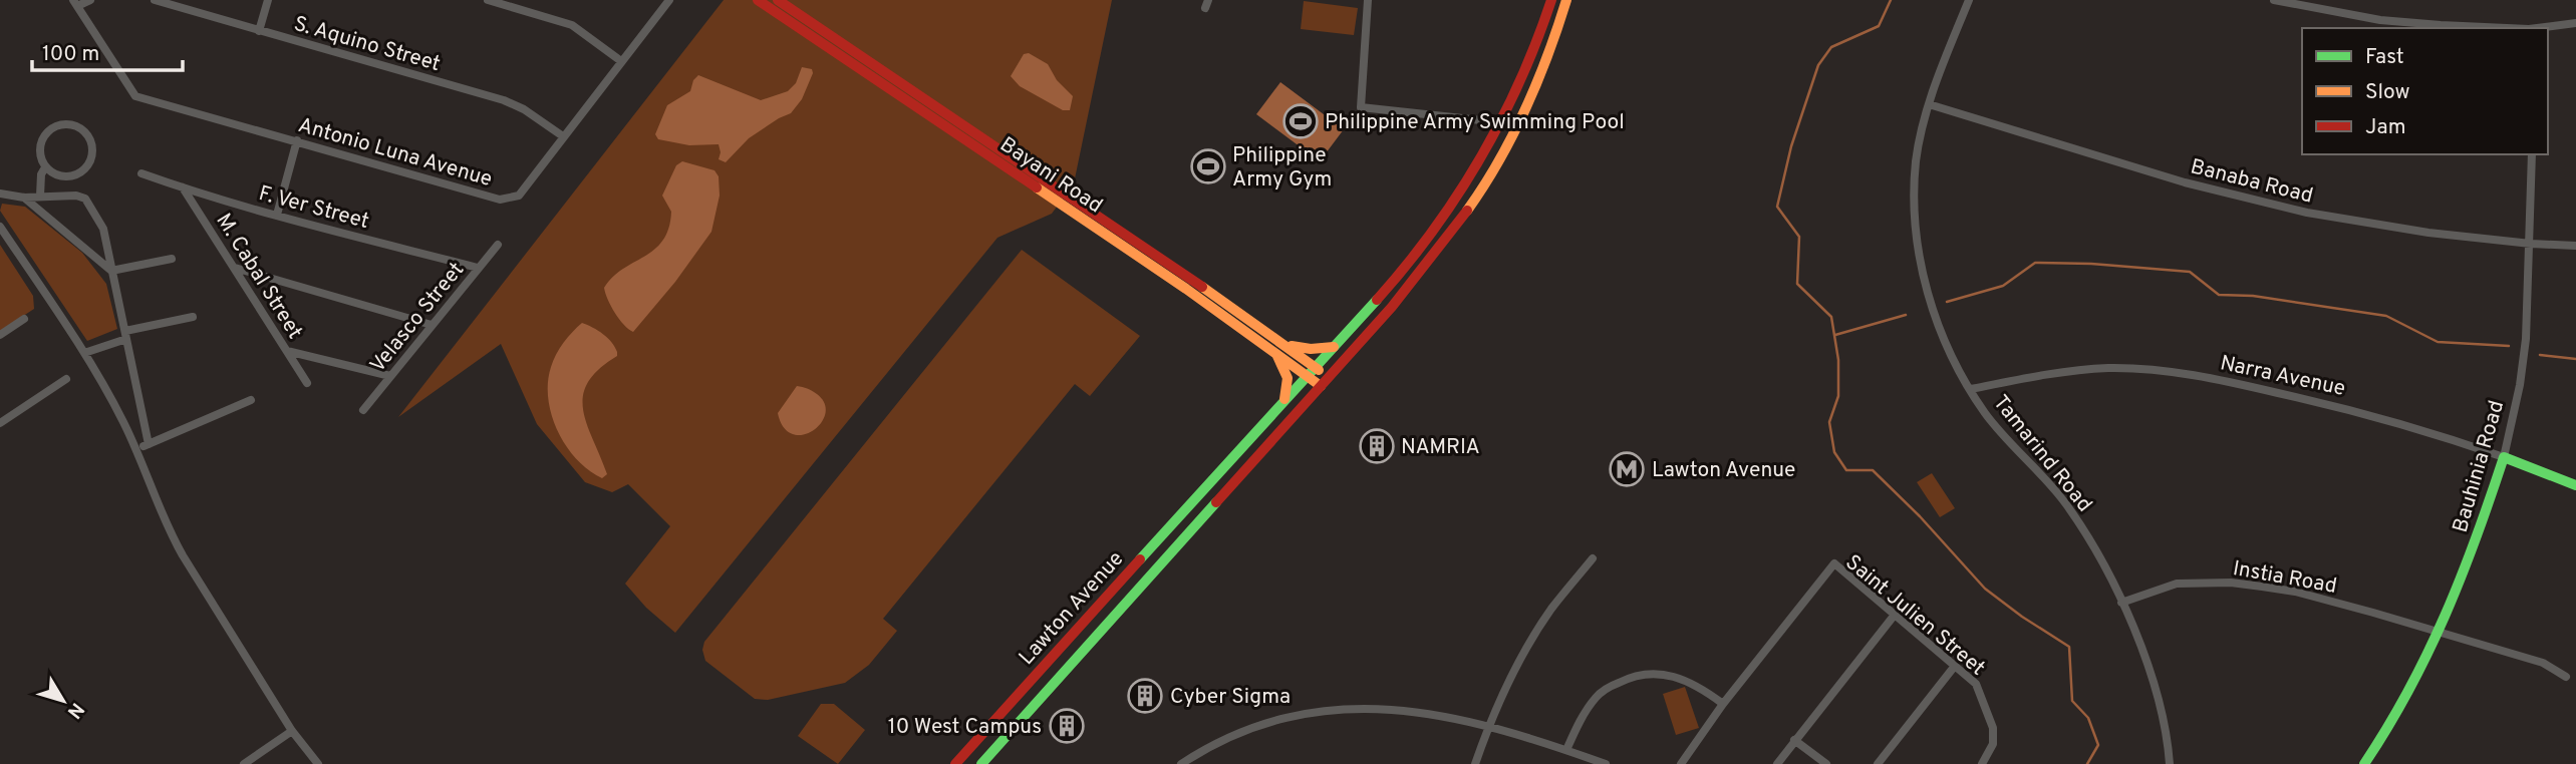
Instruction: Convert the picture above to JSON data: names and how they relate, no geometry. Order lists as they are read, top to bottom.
{
  "streets": {
    "main road": [
      "Bayani Road",
      "Narra Avenue",
      "Bauhinia Road",
      "Lawton Avenue"
    ],
    "street": [
      "S. Aquino Street",
      "Antonio Luna Avenue",
      "Banaba Road",
      "F. Ver Street",
      "M. Cabal Street",
      "Velasco Street",
      "Tamarind Road",
      "Instia Road",
      "Saint Julien Street"
    ]
  },
  "crossings": [
    ["S. Aquino Street", "Antonio Luna Avenue"],
    ["Bayani Road", "Lawton Avenue"],
    ["Banaba Road", "Tamarind Road"],
    ["Banaba Road", "Bauhinia Road"],
    ["F. Ver Street", "M. Cabal Street"],
    ["F. Ver Street", "Velasco Street"],
    ["Narra Avenue", "Tamarind Road"],
    ["Narra Avenue", "Bauhinia Road"],
    ["Tamarind Road", "Instia Road"],
    ["Bauhinia Road", "Instia Road"]
  ],
  "places": {
    "sports": ["Philippine Army Swimming Pool", "Philippine Army Gym"],
    "building": ["NAMRIA", "Cyber Sigma", "10 West Campus"],
    "metro station": ["Lawton Avenue"]
  },
  "legend": ["Fast", "Slow", "Jam"],
  "scale_bar": "100 m",
  "north": "bottom right"
}
